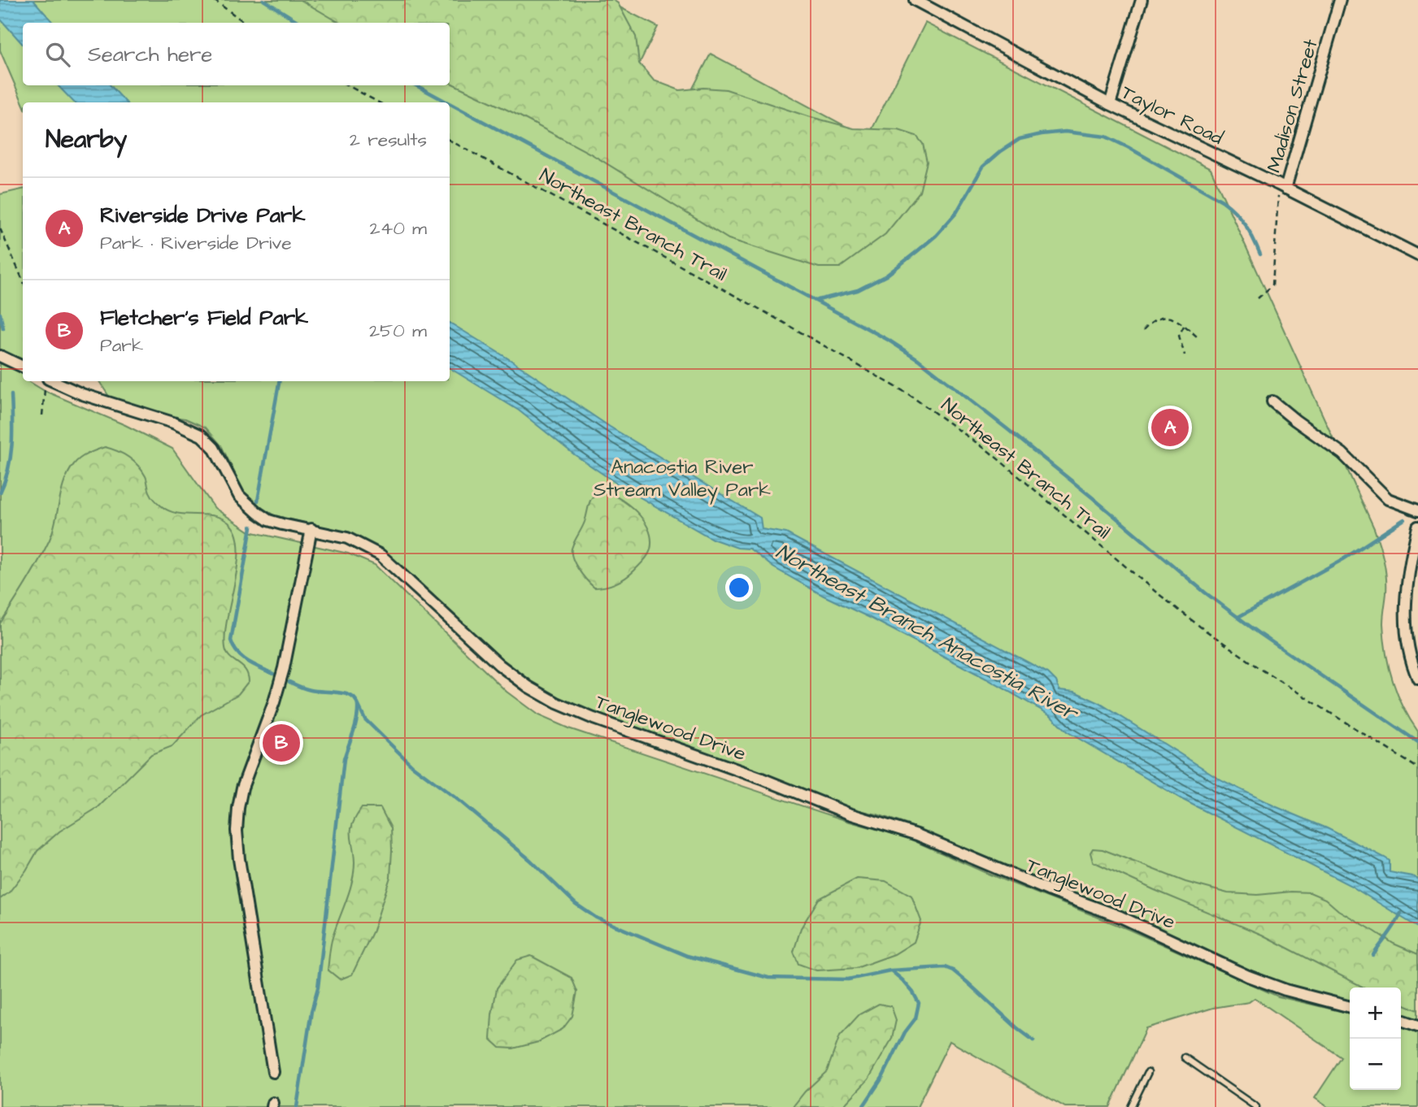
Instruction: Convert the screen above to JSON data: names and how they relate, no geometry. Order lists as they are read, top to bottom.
{
  "streets": {
    "street": ["Madison Street", "Taylor Road", "Tanglewood Drive"],
    "path": ["Northeast Branch Trail"]
  },
  "crossings": [
    ["Madison Street", "Taylor Road"]
  ],
  "water": ["Northeast Branch Anacostia River"],
  "parks": ["Anacostia River Stream Valley Park"],
  "page": {
    "search": "Search here",
    "heading": ["Nearby", "2 results"],
    "list": [
      {
        "mark": "A",
        "name": "Riverside Drive Park",
        "note": "Park · Riverside Drive",
        "value": "240 m"
      },
      {
        "mark": "B",
        "name": "Fletcher's Field Park",
        "note": "Park",
        "value": "250 m"
      }
    ],
    "pins": ["A", "B"],
    "map_buttons": ["+", "−"]
  }
}
